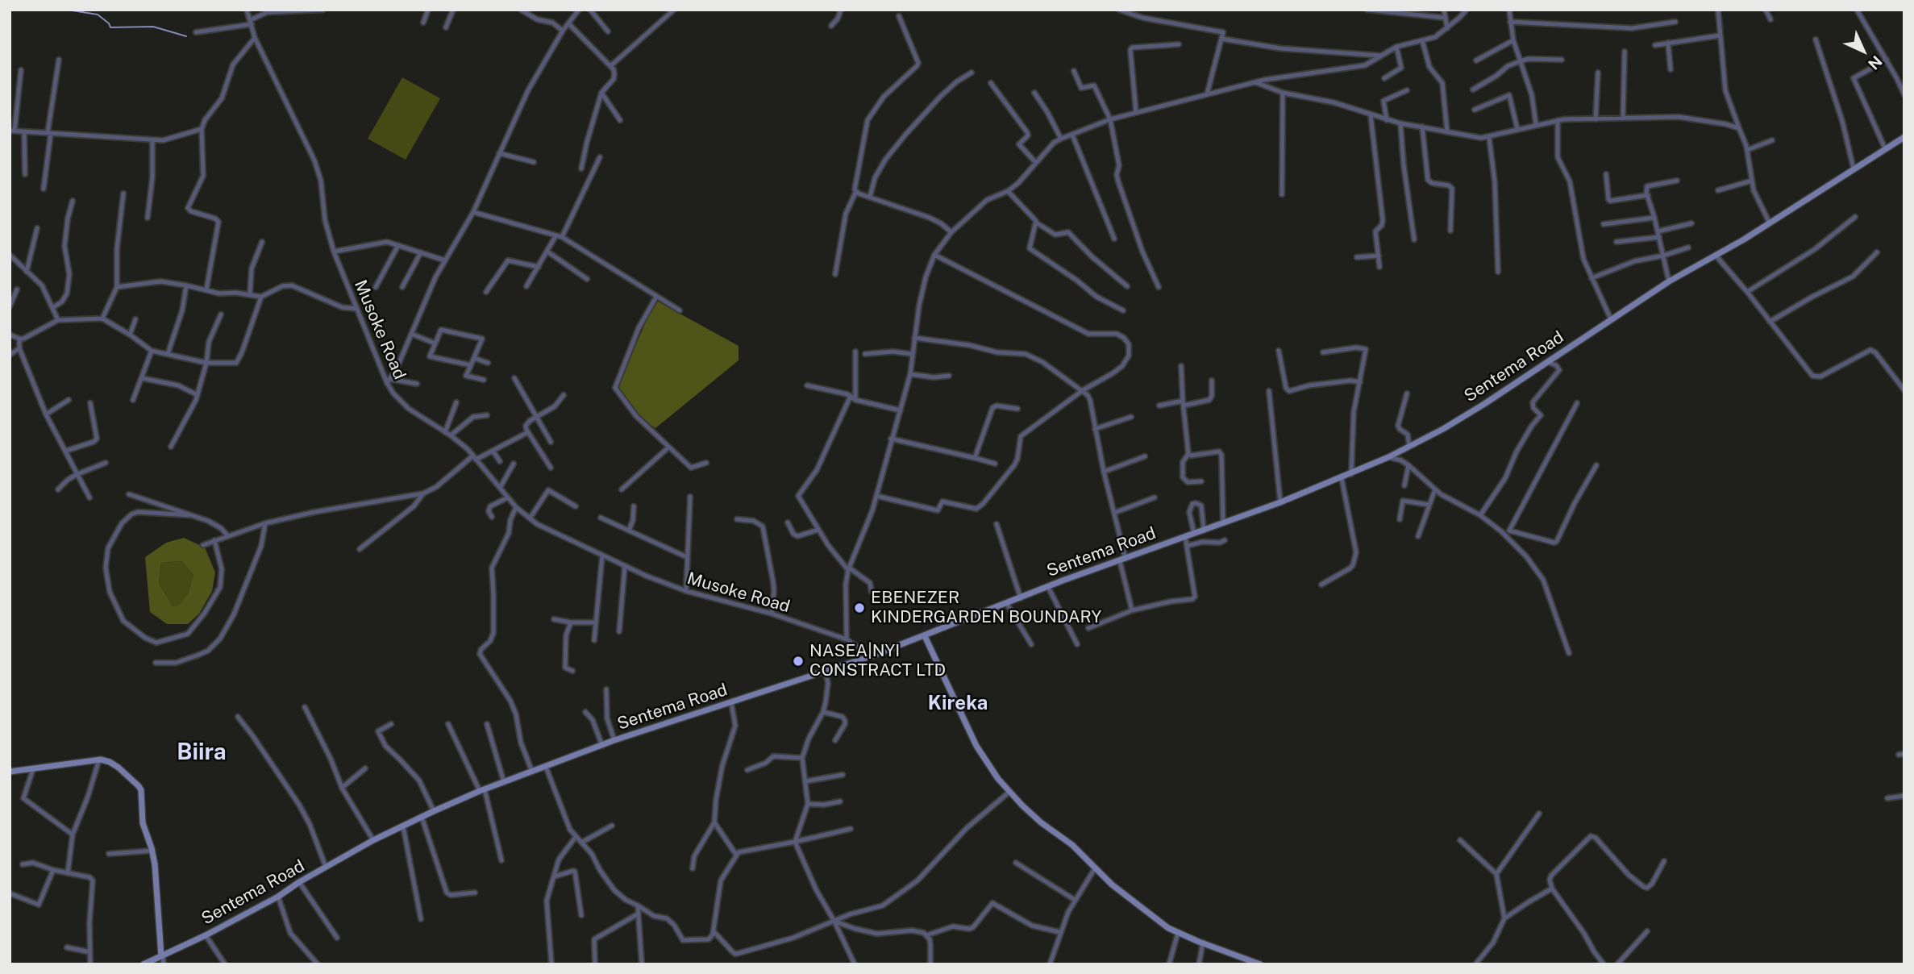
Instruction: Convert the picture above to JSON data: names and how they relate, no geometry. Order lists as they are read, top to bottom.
{
  "streets": {
    "main road": ["Sentema Road"],
    "street": ["Musoke Road"]
  },
  "crossings": [
    ["Musoke Road", "Sentema Road"]
  ],
  "districts": ["Kireka", "Biira"],
  "places": ["EBENEZER KINDERGARDEN BOUNDARY", "NASEA|NYI CONSTRACT LTD"],
  "north": "bottom right"
}
